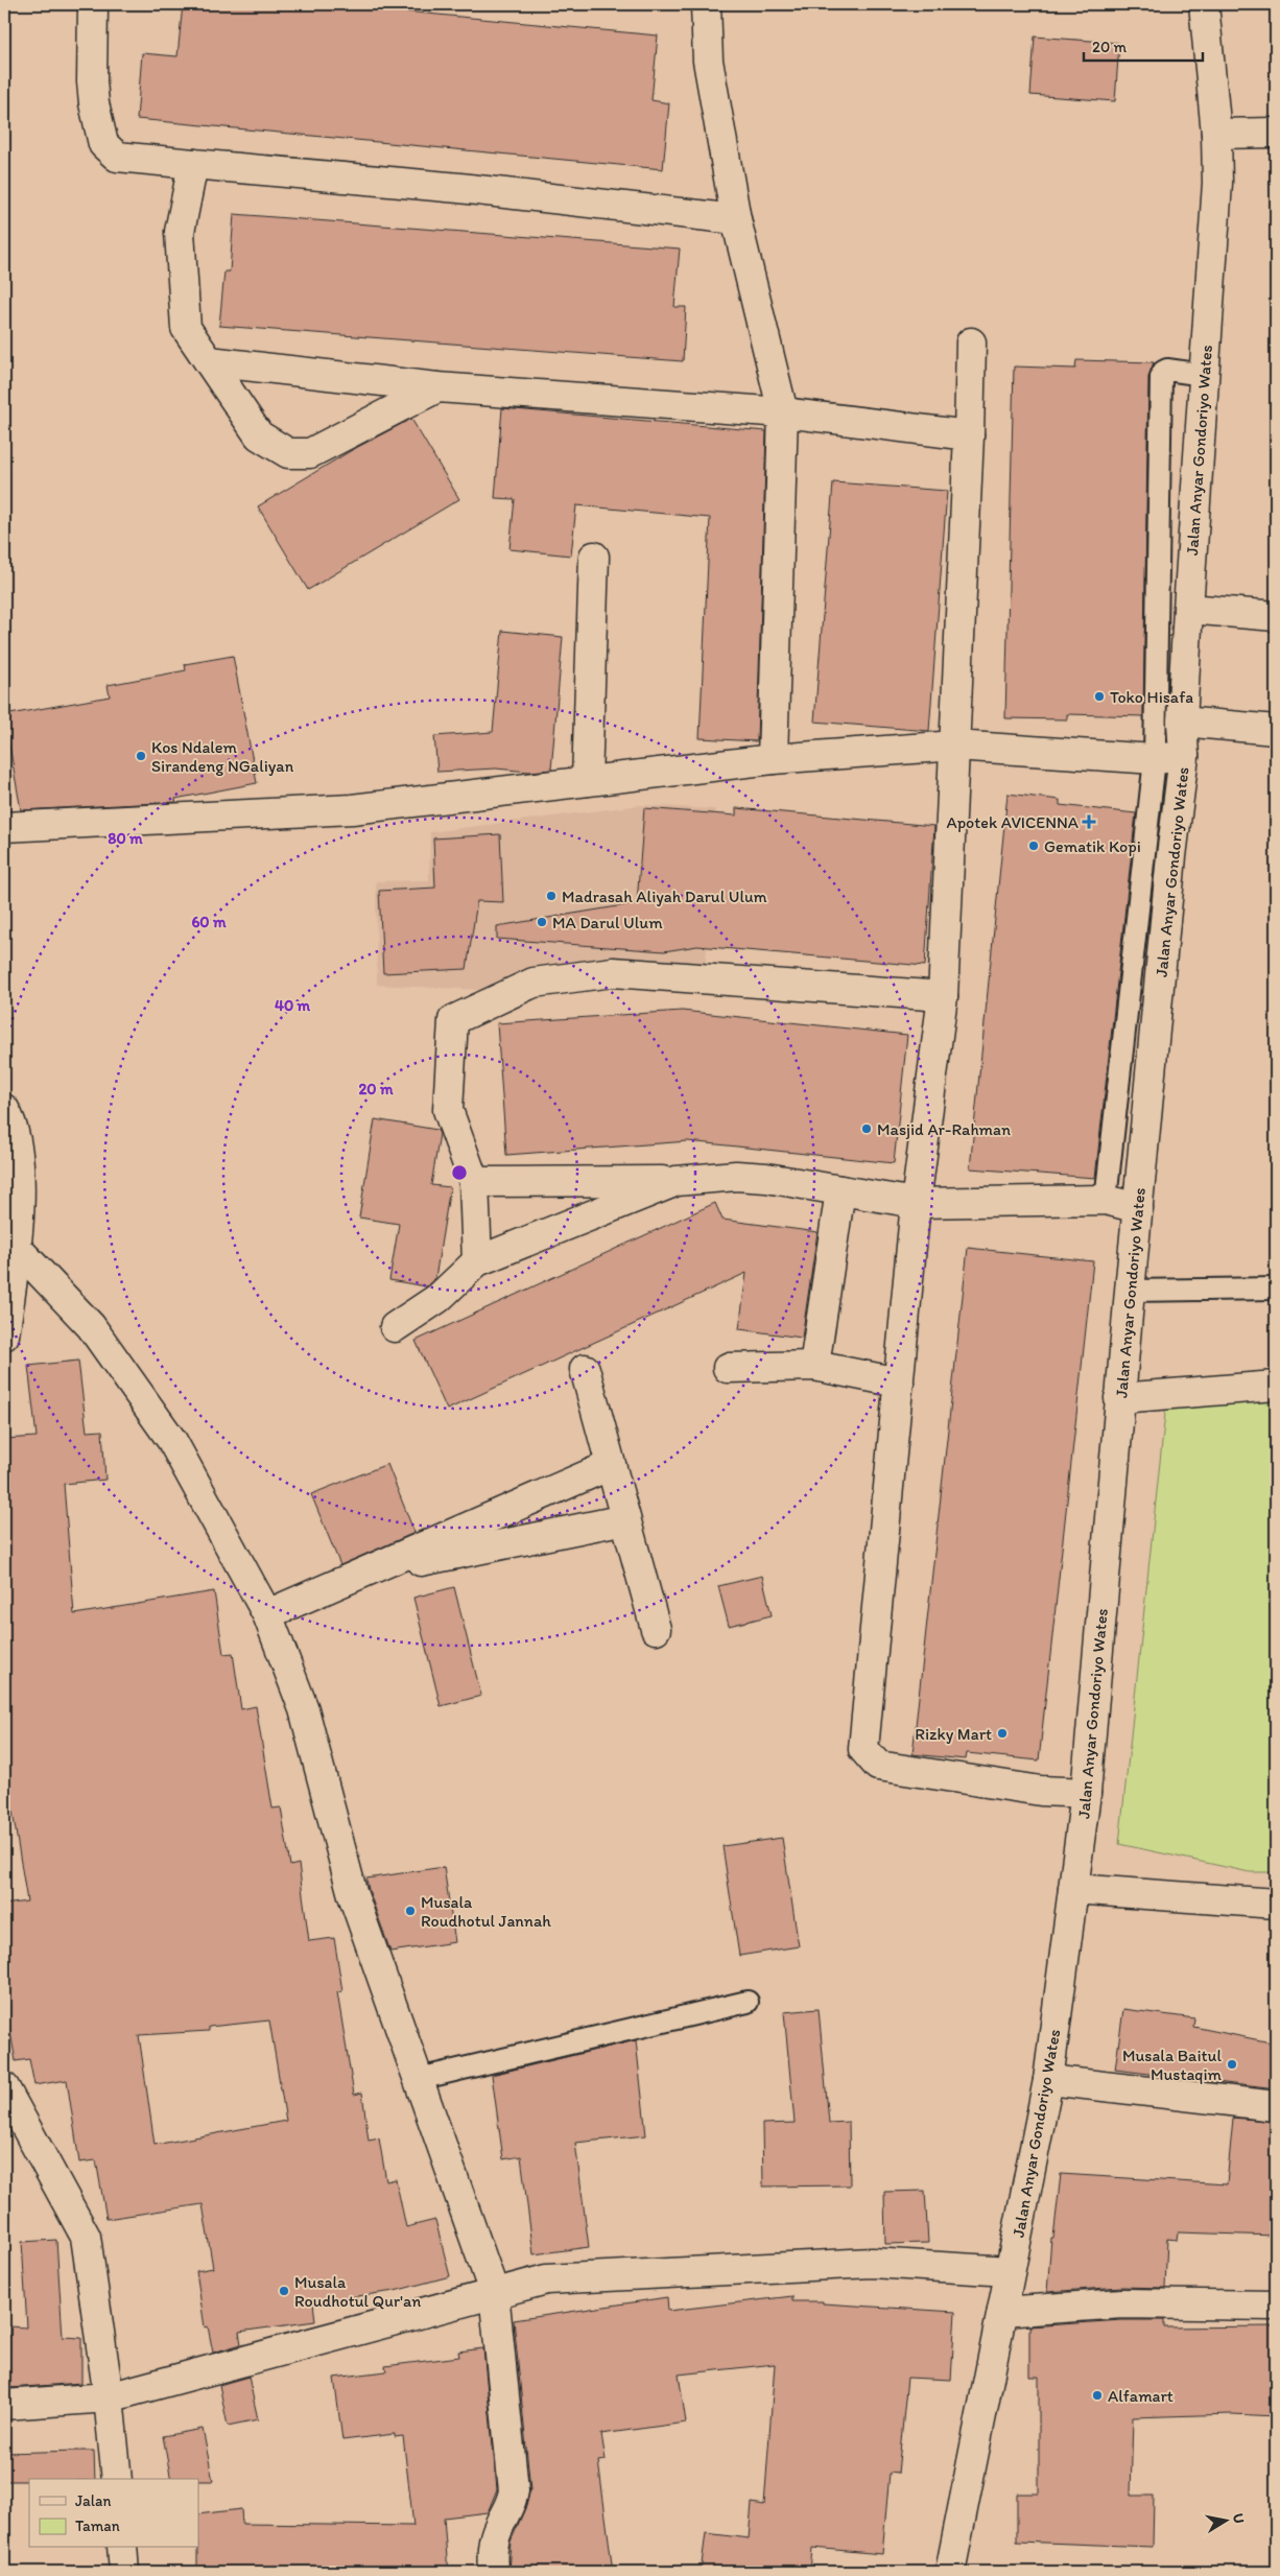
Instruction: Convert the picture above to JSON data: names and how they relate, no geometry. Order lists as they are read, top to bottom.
{
  "streets": {
    "street": ["Jalan Anyar Gondoriyo Wates"]
  },
  "places": {
    "other": [
      "Toko Hisafa",
      "Kos Ndalem Sirandeng NGaliyan",
      "Gematik Kopi",
      "Madrasah Aliyah Darul Ulum",
      "MA Darul Ulum",
      "Masjid Ar-Rahman",
      "Rizky Mart",
      "Musala Roudhotul Jannah",
      "Musala Baitul Mustaqim",
      "Musala Roudhotul Qur'an",
      "Alfamart"
    ],
    "health": ["Apotek AVICENNA"]
  },
  "legend": ["Jalan", "Taman"],
  "scale_bar": "20 m",
  "north": "right",
  "rings": [
    "80 m",
    "60 m",
    "40 m",
    "20 m"
  ]
}
